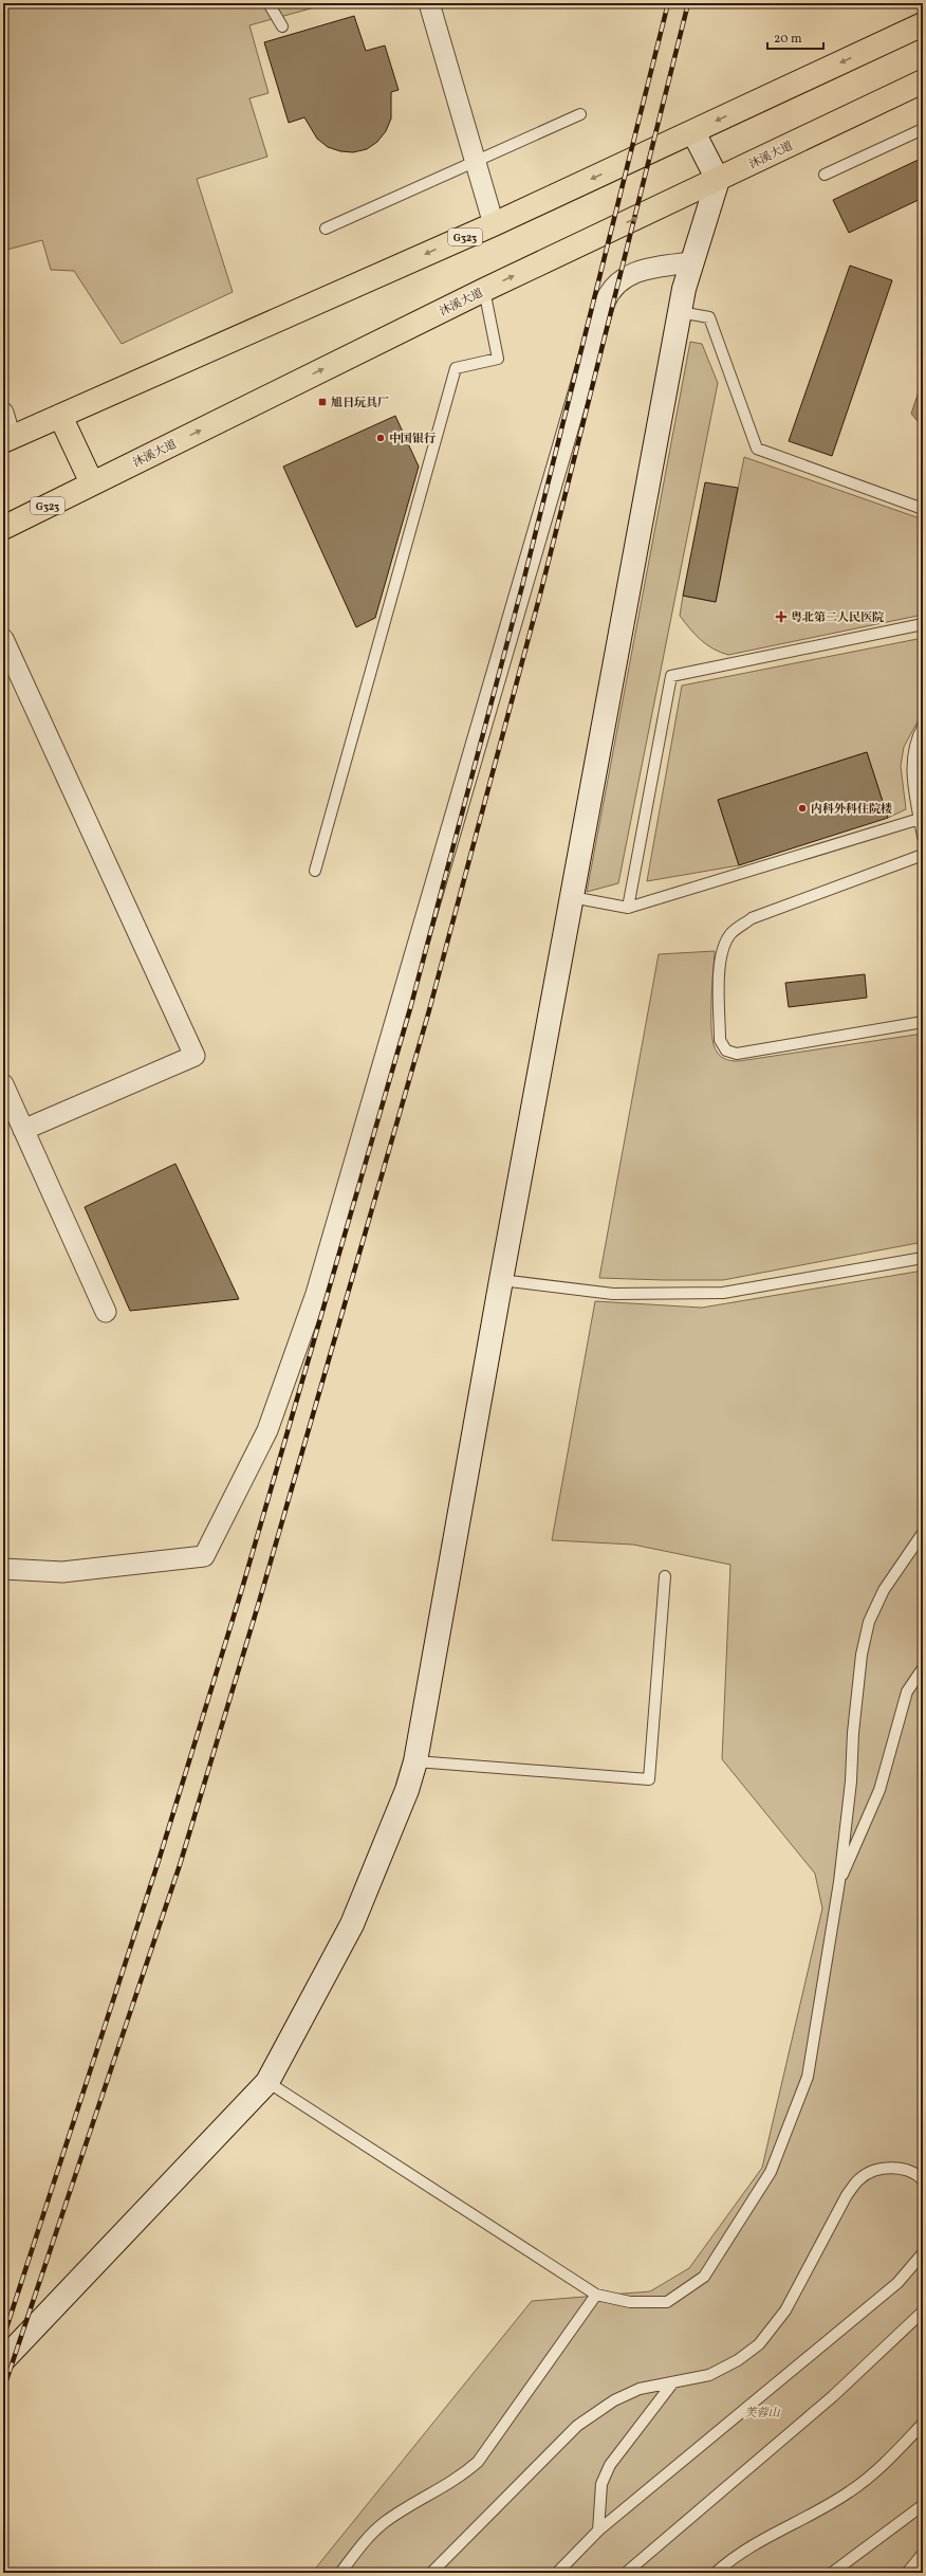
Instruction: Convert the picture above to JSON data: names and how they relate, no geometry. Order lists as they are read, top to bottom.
{
  "streets": {
    "highway": ["沐溪大道", "G323"]
  },
  "parks": ["芙蓉山"],
  "places": {
    "transit": ["旭日玩具厂"],
    "other": ["中国银行", "内科外科住院楼"],
    "health": ["粤北第二人民医院"]
  },
  "scale_bar": "20 m"
}
